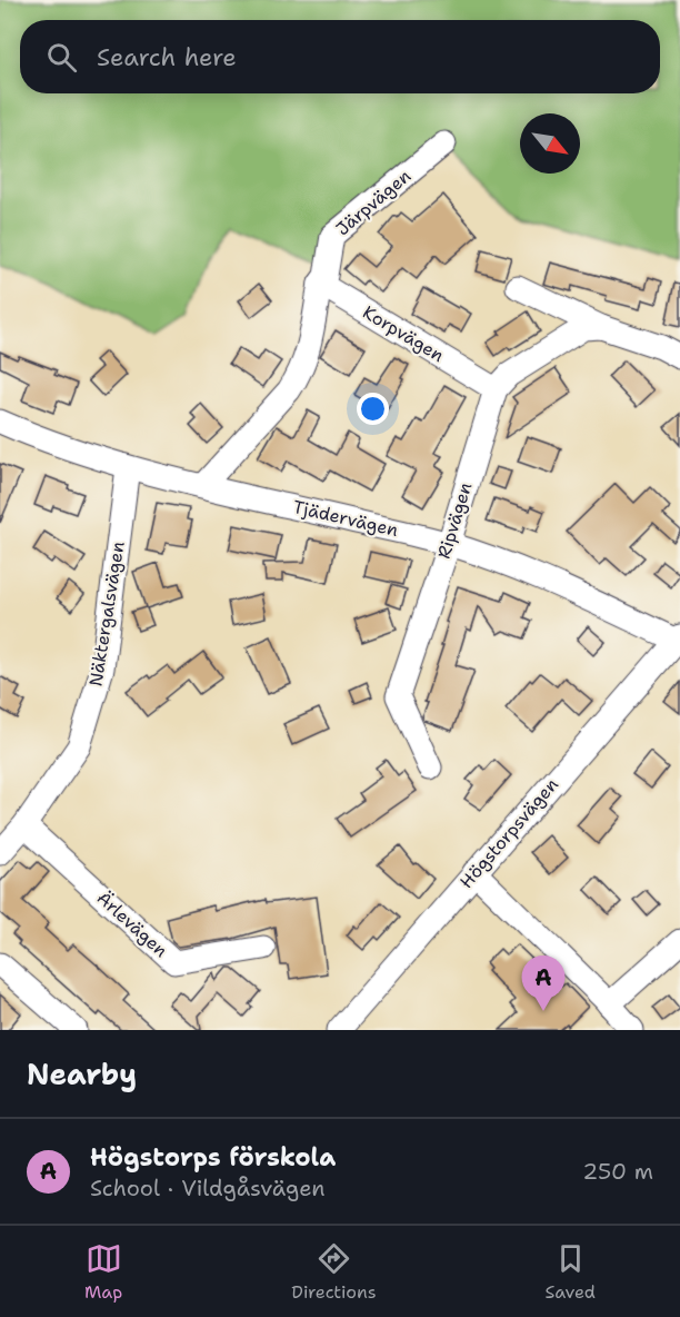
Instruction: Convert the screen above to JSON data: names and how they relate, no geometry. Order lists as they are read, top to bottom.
{
  "streets": {
    "street": [
      "Järpvägen",
      "Korpvägen",
      "Tjädervägen",
      "Ripvägen",
      "Näktergalsvägen",
      "Högstorpsvägen",
      "Ärlevägen"
    ]
  },
  "crossings": [
    ["Järpvägen", "Korpvägen"],
    ["Järpvägen", "Tjädervägen"],
    ["Korpvägen", "Ripvägen"],
    ["Tjädervägen", "Ripvägen"],
    ["Tjädervägen", "Näktergalsvägen"],
    ["Tjädervägen", "Högstorpsvägen"],
    ["Näktergalsvägen", "Ärlevägen"]
  ],
  "north": "bottom right",
  "page": {
    "search": "Search here",
    "pins": "A",
    "heading": "Nearby",
    "list": [
      {
        "mark": "A",
        "name": "Högstorps förskola",
        "note": "School · Vildgåsvägen",
        "value": "250 m"
      }
    ],
    "nav": ["Map", "Directions", "Saved"]
  }
}
